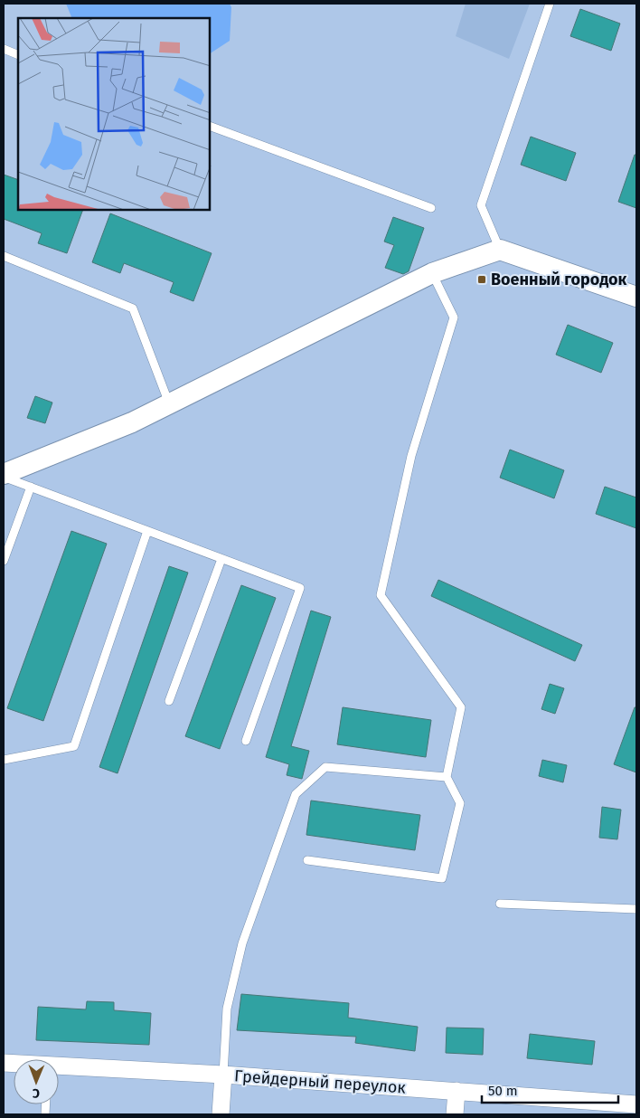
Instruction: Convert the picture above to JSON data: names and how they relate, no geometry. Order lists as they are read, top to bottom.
{
  "streets": {
    "street": ["Грейдерный переулок"]
  },
  "places": {
    "transit": ["Военный городок"]
  },
  "scale_bar": "50 m",
  "north": "bottom"
}
